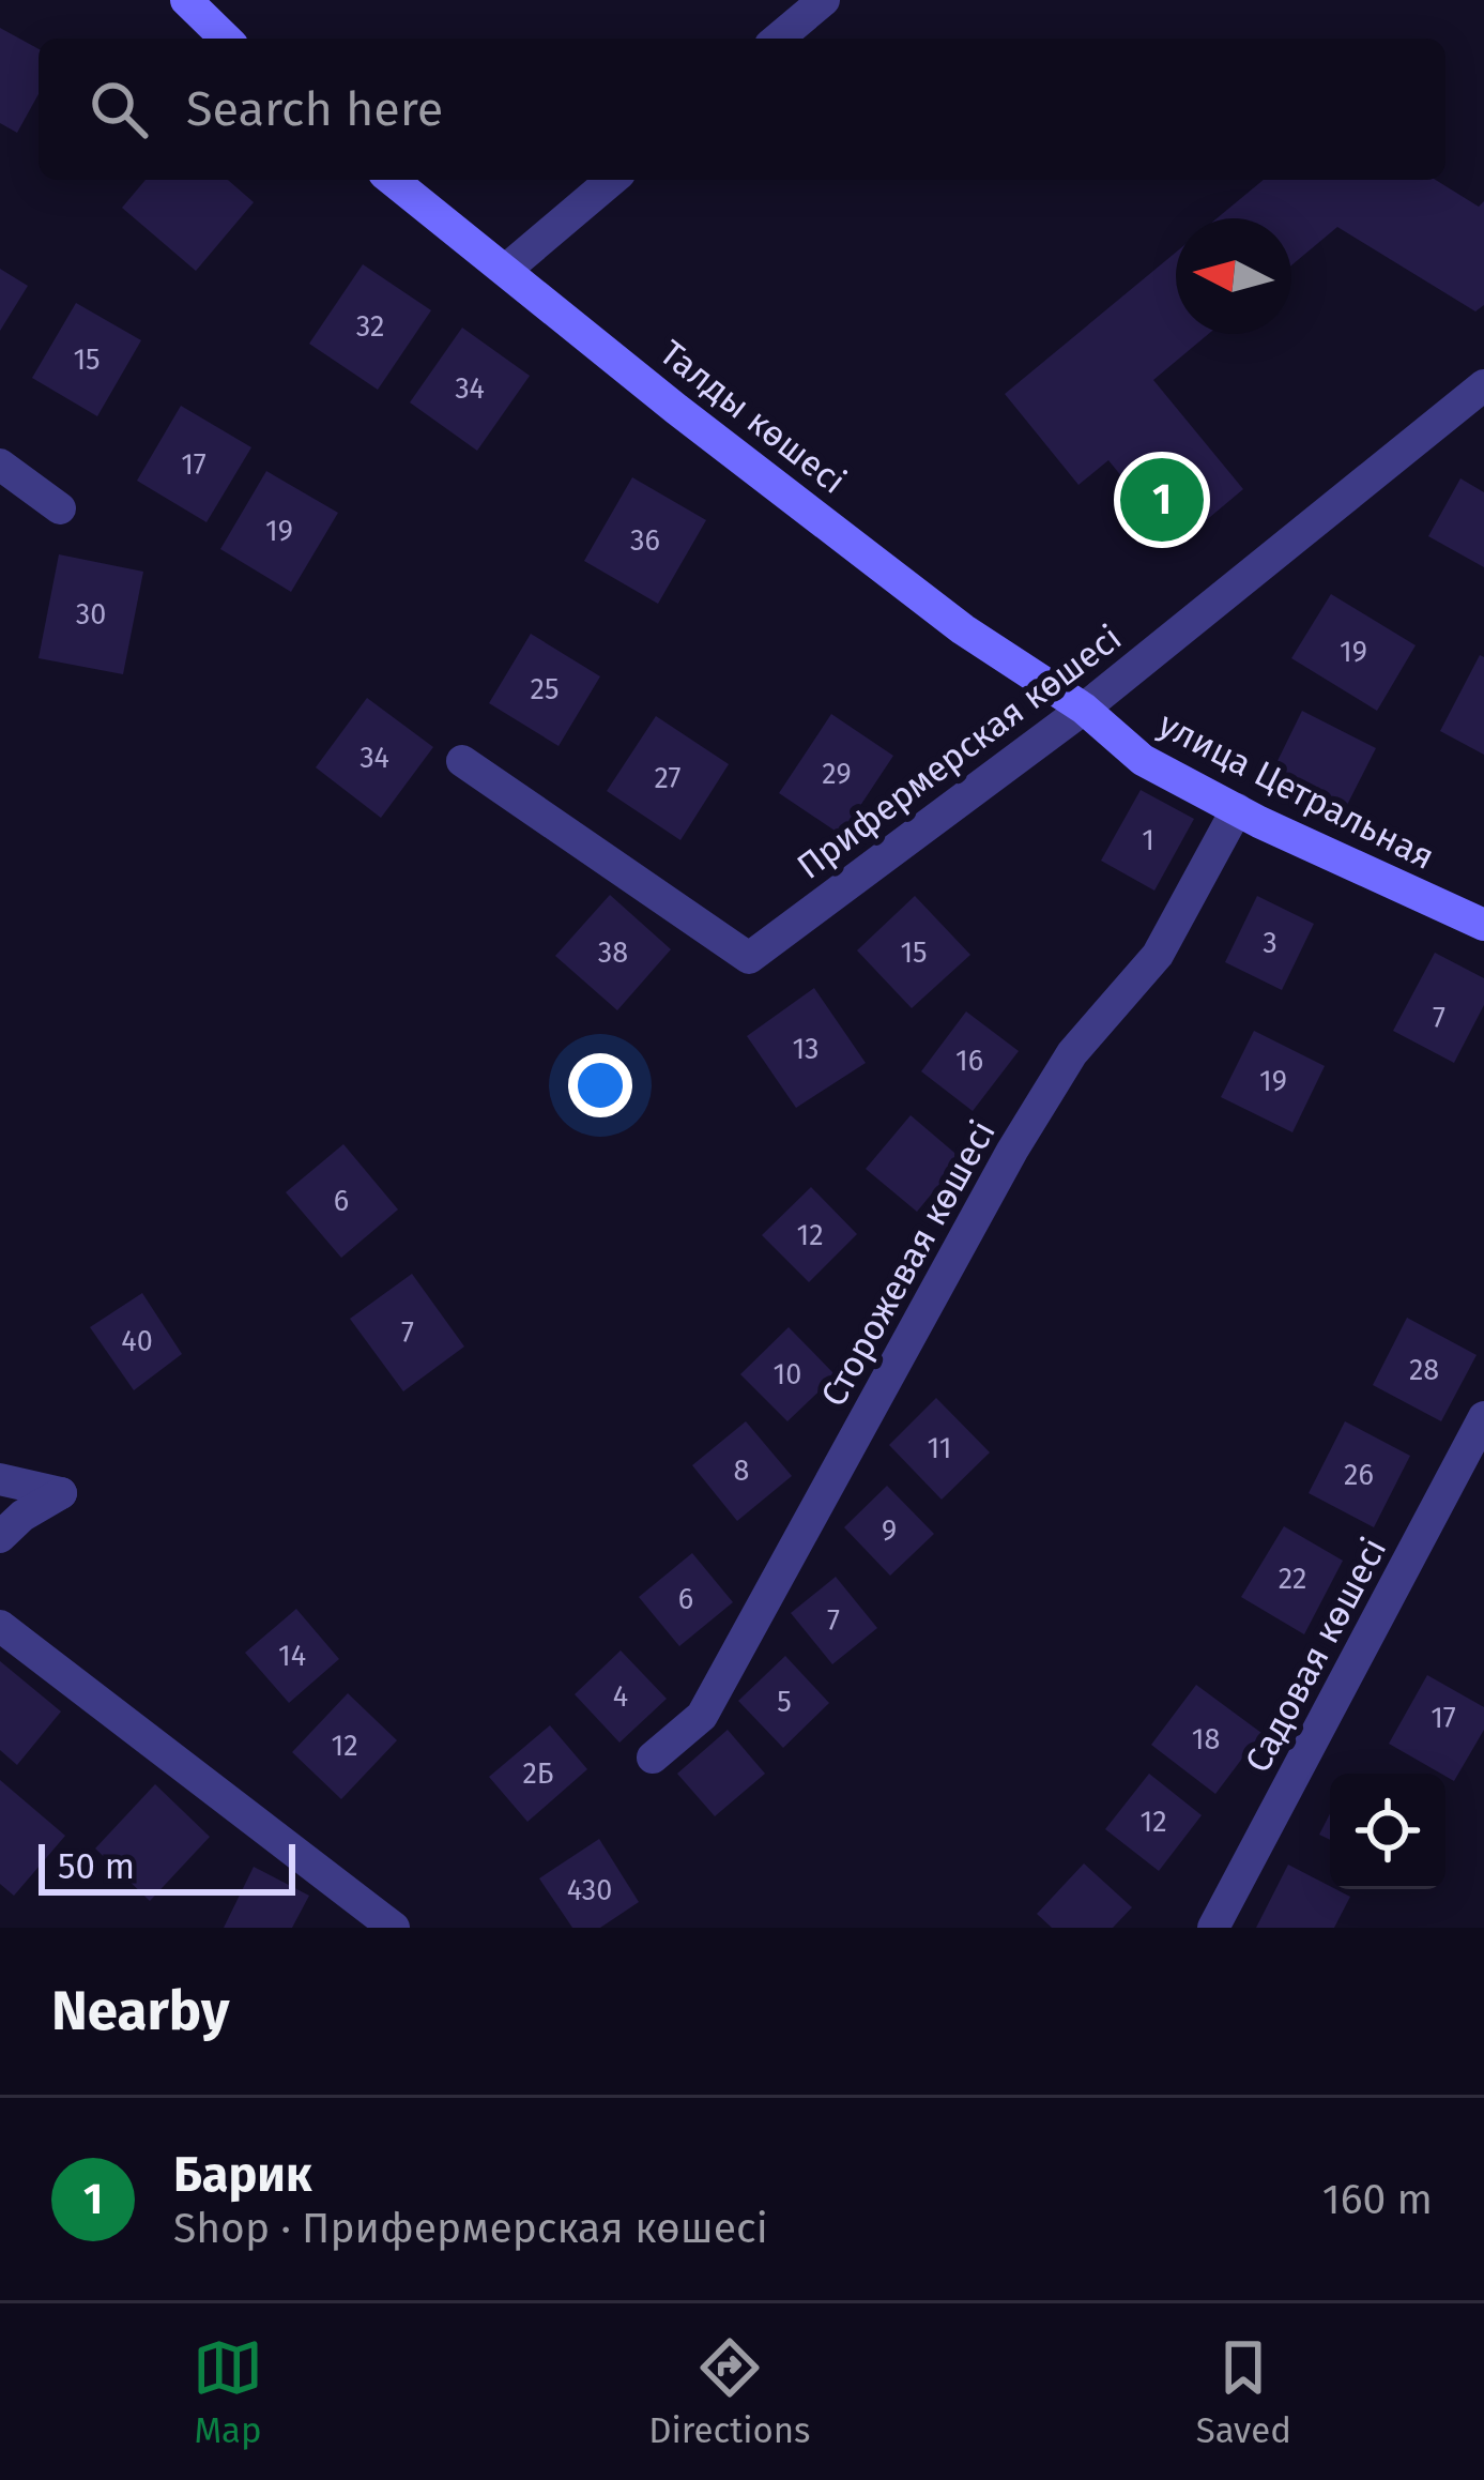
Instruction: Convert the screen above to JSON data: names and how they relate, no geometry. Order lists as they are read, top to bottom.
{
  "streets": {
    "street": [
      "Талды көшесі",
      "Прифермерская көшесі",
      "улица Цетральная",
      "Сторожевая көшесі",
      "Садовая көшесі"
    ]
  },
  "crossings": [
    ["Талды көшесі", "Прифермерская көшесі"],
    ["Талды көшесі", "улица Цетральная"],
    ["Прифермерская көшесі", "улица Цетральная"],
    ["улица Цетральная", "Сторожевая көшесі"]
  ],
  "house_numbers": [
    "32",
    "15",
    "34",
    "17",
    "19",
    "36",
    "30",
    "19",
    "25",
    "34",
    "29",
    "27",
    "1",
    "3",
    "38",
    "15",
    "7",
    "13",
    "16",
    "19",
    "6",
    "12",
    "7",
    "40",
    "28",
    "10",
    "11",
    "8",
    "26",
    "9",
    "22",
    "6",
    "7",
    "14",
    "4",
    "5",
    "17",
    "18",
    "12",
    "2Б",
    "12",
    "430"
  ],
  "scale_bar": "50 m",
  "north": "left",
  "page": {
    "search": "Search here",
    "pins": "1",
    "scale": "50 m",
    "heading": "Nearby",
    "list": [
      {
        "mark": "1",
        "name": "Барик",
        "note": "Shop · Прифермерская көшесі",
        "value": "160 m"
      }
    ],
    "nav": ["Map", "Directions", "Saved"]
  }
}
